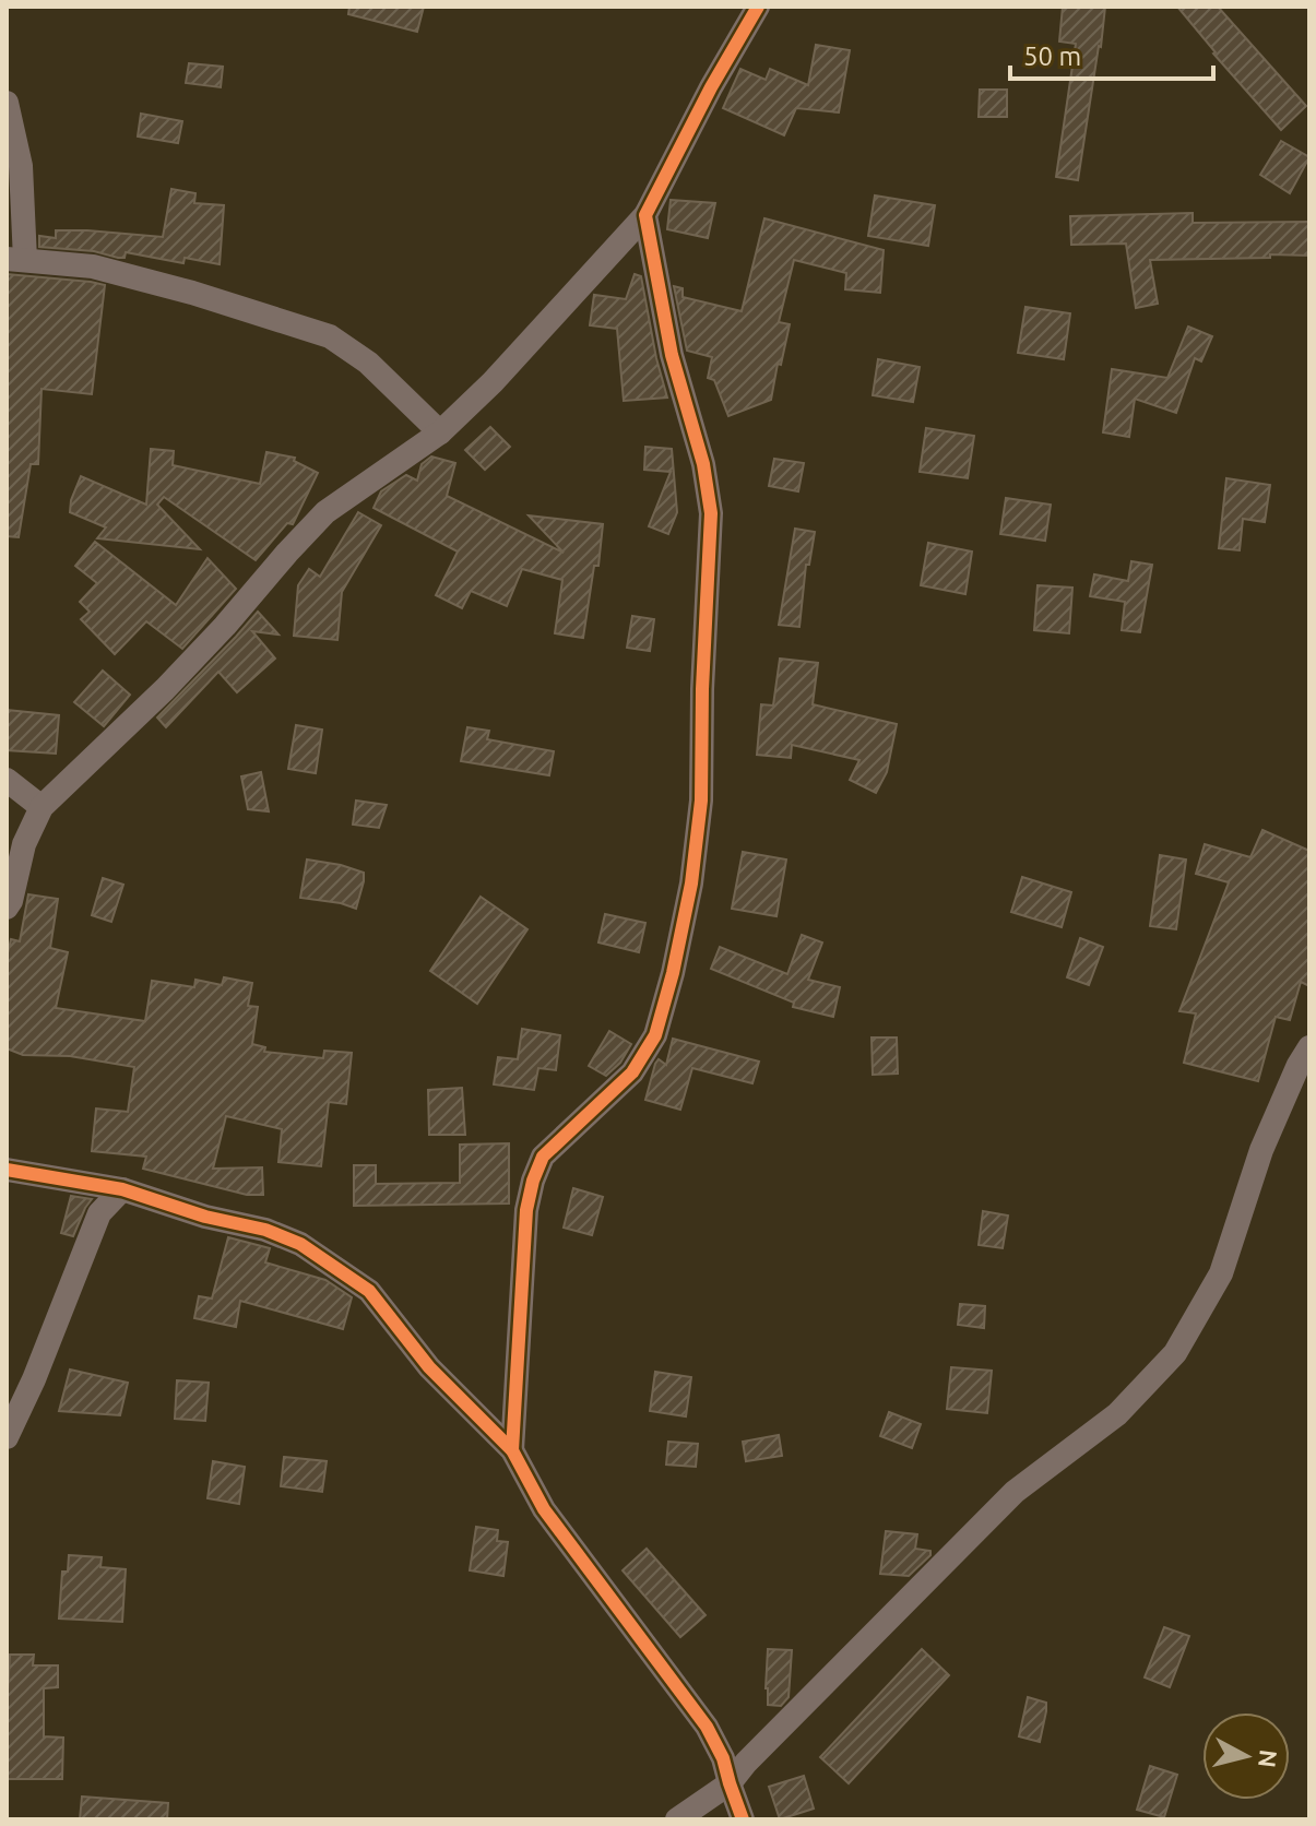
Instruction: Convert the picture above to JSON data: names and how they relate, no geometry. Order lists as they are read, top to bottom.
{
  "scale_bar": "50 m",
  "north": "right"
}
